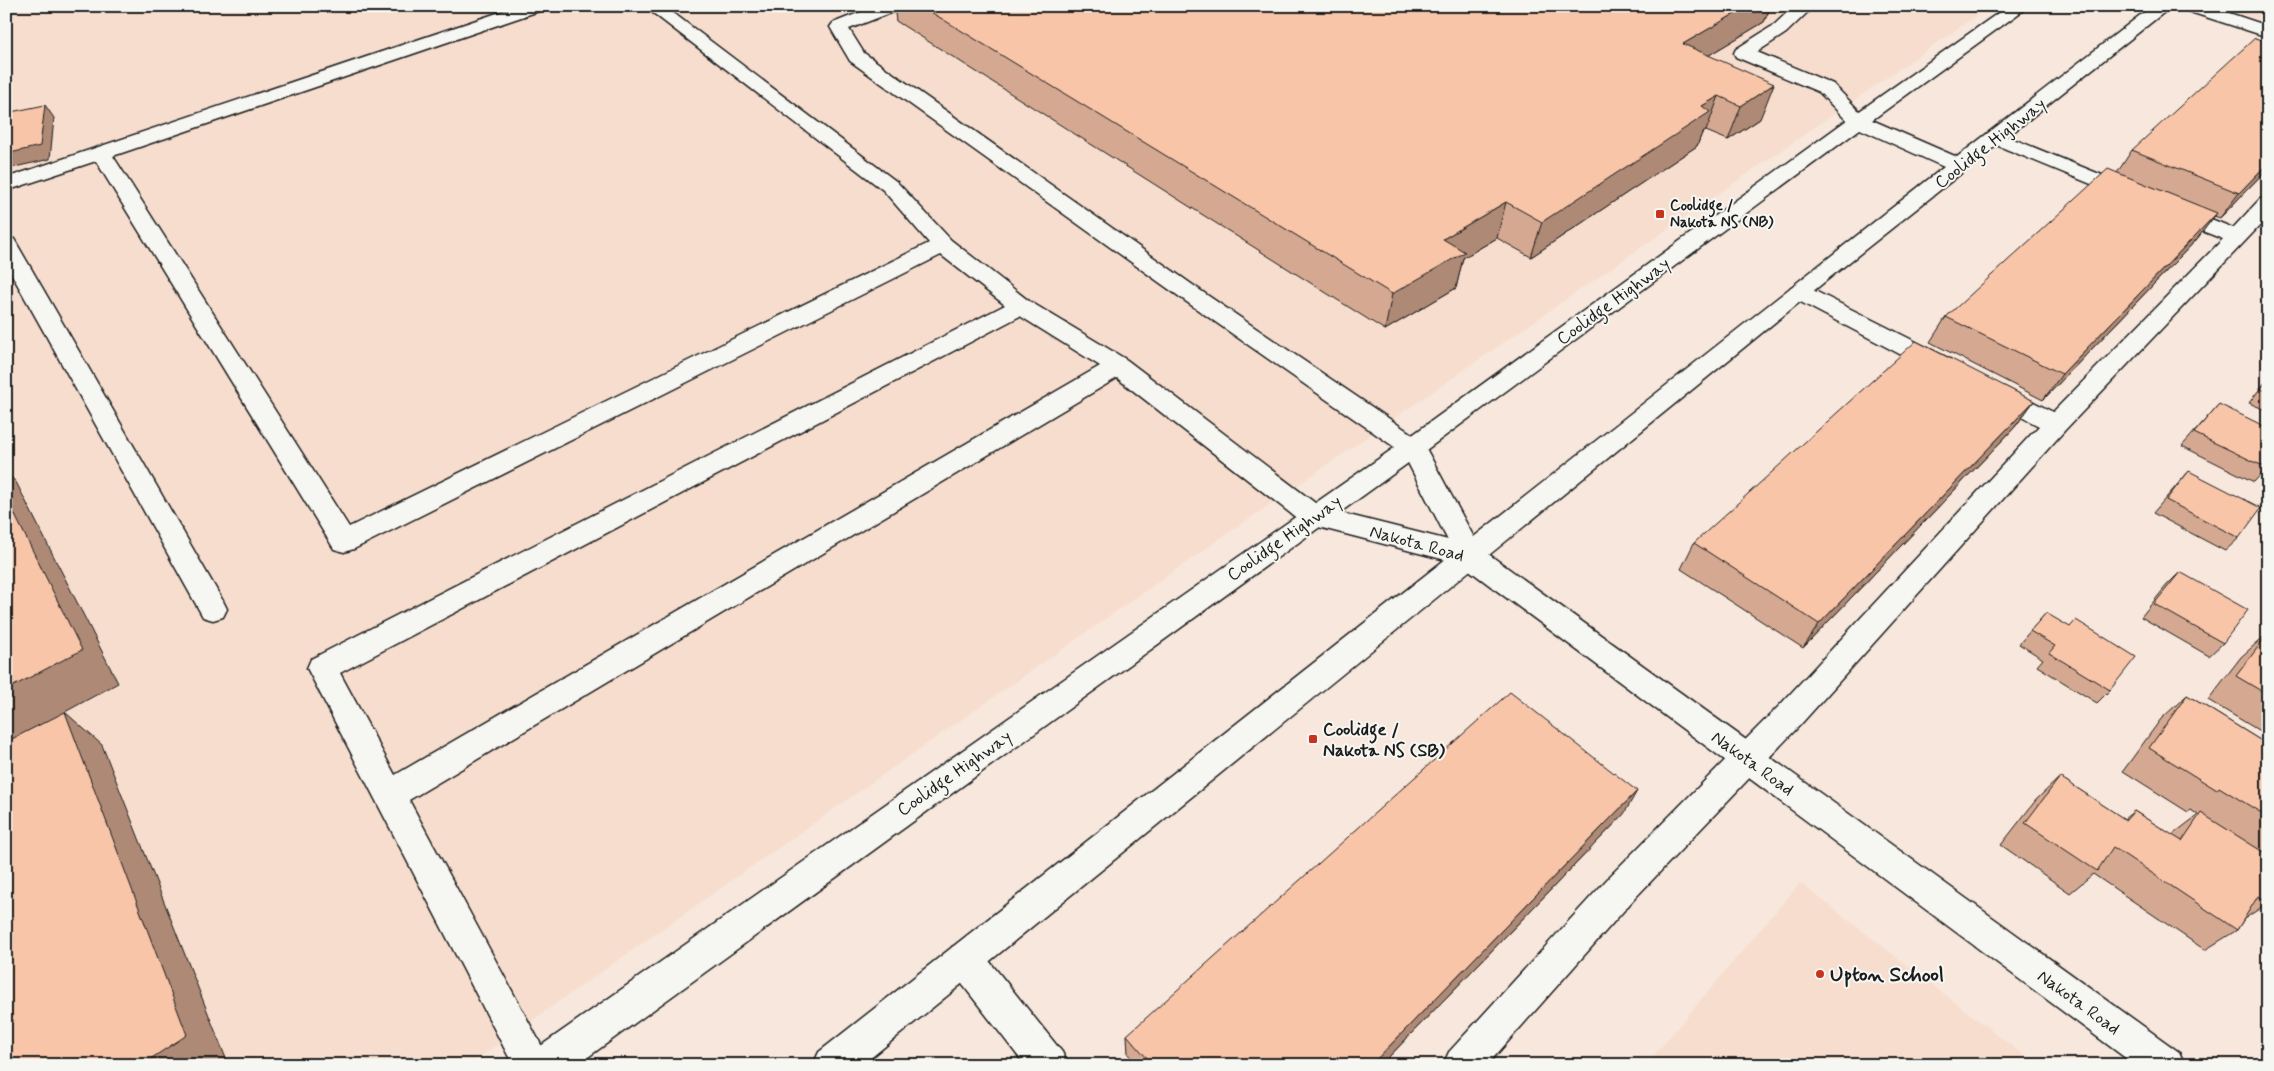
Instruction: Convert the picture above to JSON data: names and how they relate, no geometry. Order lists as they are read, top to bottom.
{
  "streets": {
    "main road": ["Coolidge Highway", "Nakota Road"]
  },
  "crossings": [
    ["Coolidge Highway", "Nakota Road"]
  ],
  "places": {
    "transit": ["Coolidge / Nakota NS (NB)", "Coolidge / Nakota NS (SB)"],
    "other": ["Upton School"]
  }
}
